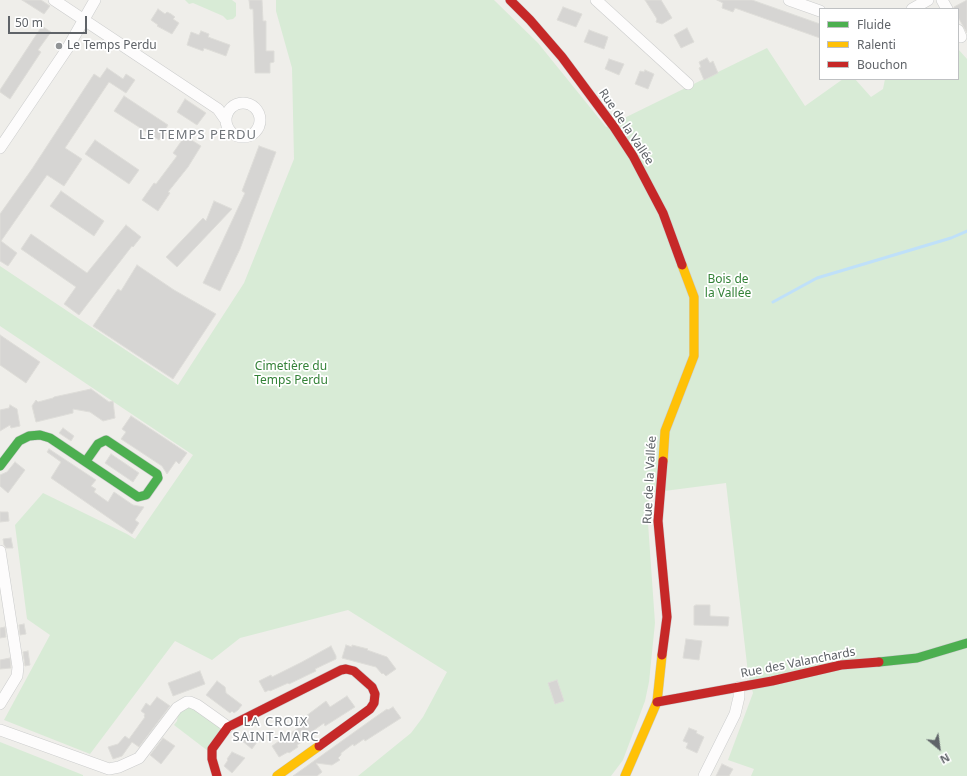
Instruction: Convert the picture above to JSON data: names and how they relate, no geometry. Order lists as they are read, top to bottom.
{
  "streets": {
    "street": ["Rue de la Vallée", "Rue des Valanchards"]
  },
  "crossings": [
    ["Rue de la Vallée", "Rue des Valanchards"]
  ],
  "districts": ["LE TEMPS PERDU", "LA CROIX SAINT-MARC"],
  "parks": ["Bois de la Vallée", "Cimetière du Temps Perdu"],
  "places": ["Le Temps Perdu"],
  "legend": ["Fluide", "Ralenti", "Bouchon"],
  "scale_bar": "50 m",
  "north": "bottom right"
}
